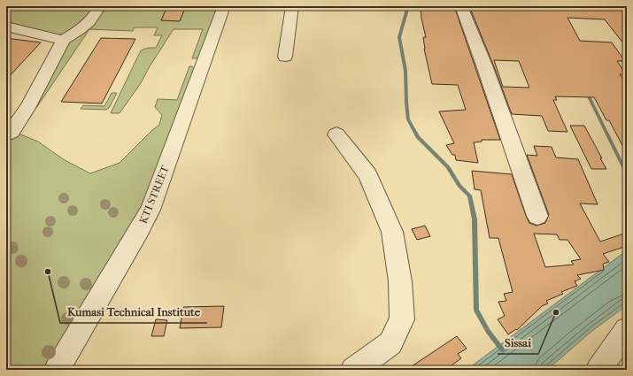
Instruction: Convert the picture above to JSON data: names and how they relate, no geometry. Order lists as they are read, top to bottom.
{
  "streets": {
    "street": ["KTI STREET"]
  },
  "places": ["Kumasi Technical Institute", "Sissai"]
}
